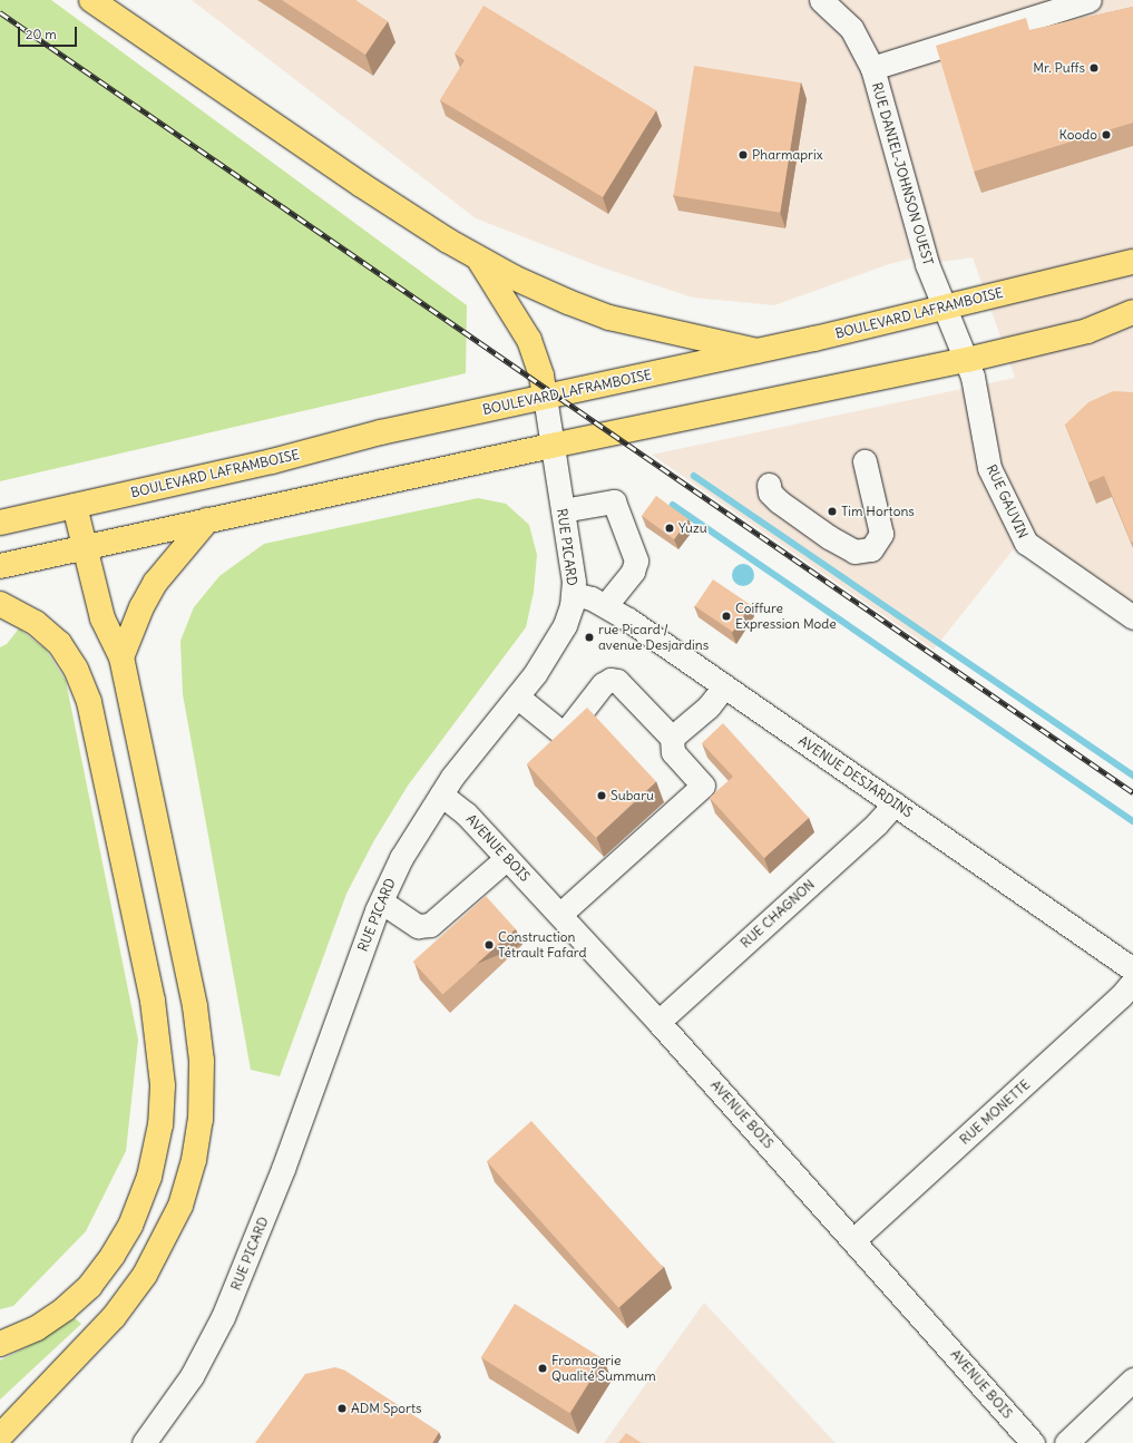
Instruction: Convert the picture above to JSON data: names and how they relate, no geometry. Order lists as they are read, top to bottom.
{
  "streets": {
    "main road": ["BOULEVARD LAFRAMBOISE"],
    "street": [
      "RUE DANIEL-JOHNSON OUEST",
      "RUE GAUVIN",
      "RUE PICARD",
      "AVENUE DESJARDINS",
      "AVENUE BOIS",
      "RUE CHAGNON",
      "RUE MONETTE"
    ]
  },
  "crossings": [
    ["RUE DANIEL-JOHNSON OUEST", "BOULEVARD LAFRAMBOISE"],
    ["RUE DANIEL-JOHNSON OUEST", "RUE GAUVIN"],
    ["BOULEVARD LAFRAMBOISE", "RUE PICARD"],
    ["RUE PICARD", "AVENUE DESJARDINS"],
    ["RUE PICARD", "AVENUE BOIS"],
    ["AVENUE DESJARDINS", "RUE CHAGNON"],
    ["AVENUE BOIS", "RUE CHAGNON"],
    ["AVENUE BOIS", "RUE MONETTE"]
  ],
  "places": [
    "Mr. Puffs",
    "Koodo",
    "Pharmaprix",
    "Tim Hortons",
    "Yuzu",
    "Coiffure Expression Mode",
    "rue Picard / avenue Desjardins",
    "Subaru",
    "Construction Tétrault Fafard",
    "Fromagerie Qualité Summum",
    "ADM Sports"
  ],
  "scale_bar": "20 m"
}
